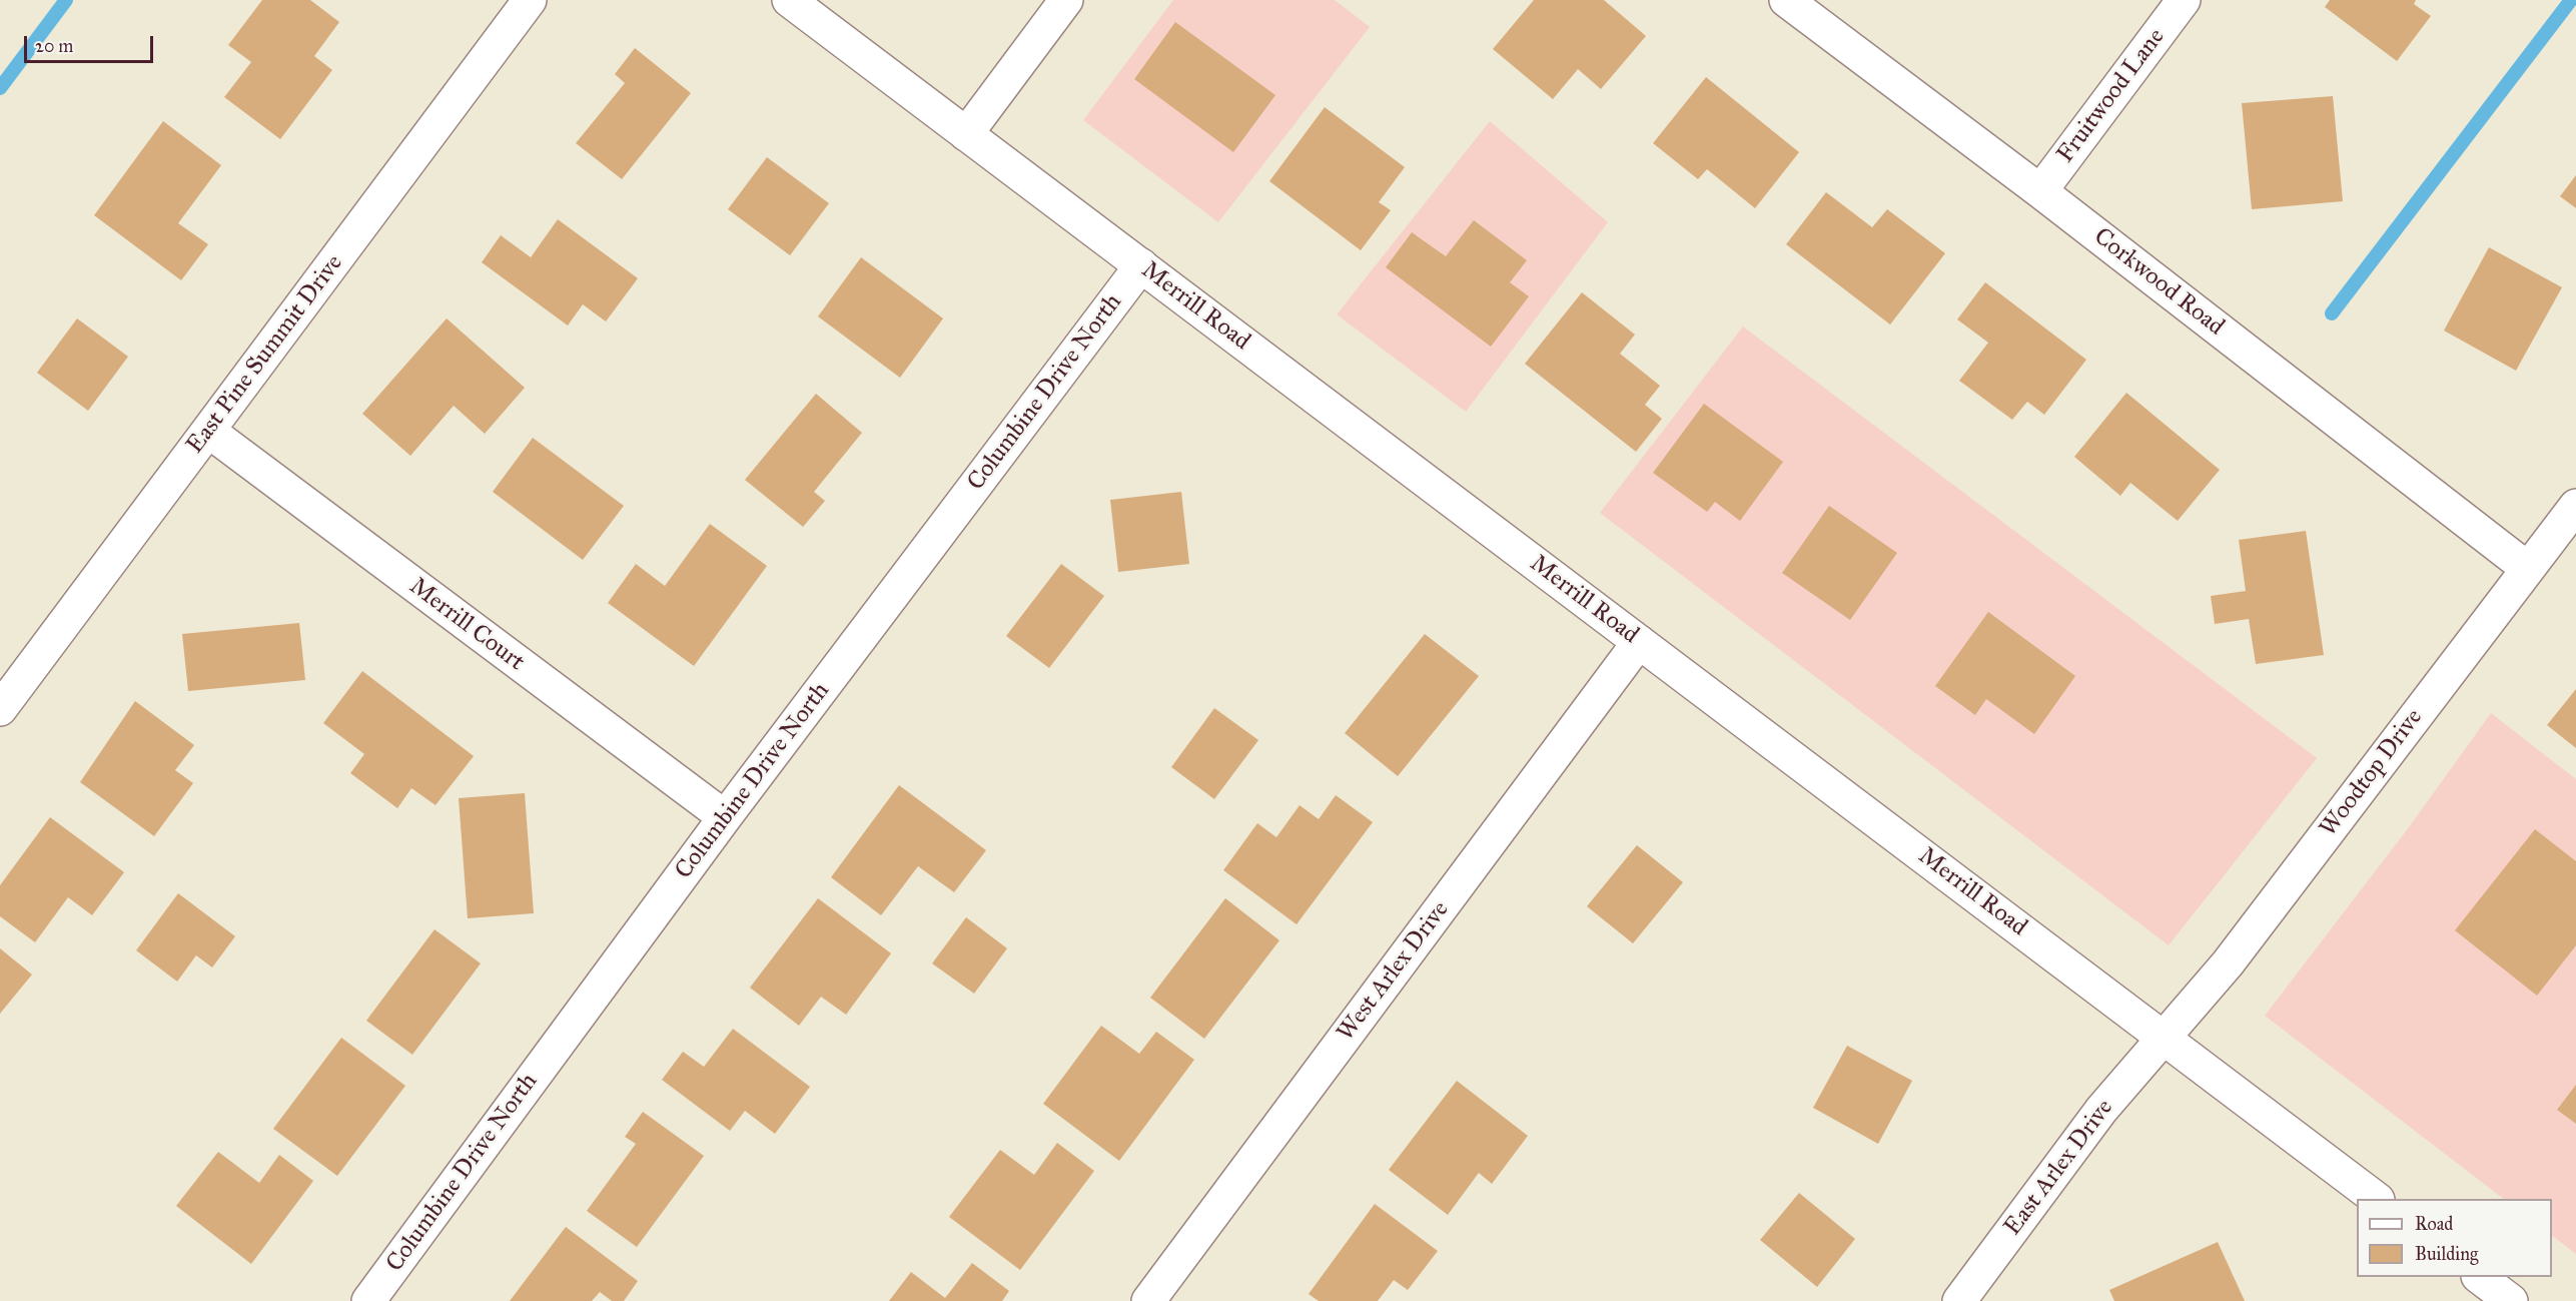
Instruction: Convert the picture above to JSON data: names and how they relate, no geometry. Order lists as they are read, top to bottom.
{
  "streets": {
    "street": [
      "Fruitwood Lane",
      "Corkwood Road",
      "Merrill Road",
      "East Pine Summit Drive",
      "Columbine Drive North",
      "Merrill Court",
      "Woodtop Drive",
      "West Arlex Drive",
      "East Arlex Drive"
    ]
  },
  "crossings": [
    ["Fruitwood Lane", "Corkwood Road"],
    ["Corkwood Road", "Woodtop Drive"],
    ["Merrill Road", "Columbine Drive North"],
    ["Merrill Road", "Woodtop Drive"],
    ["Merrill Road", "West Arlex Drive"],
    ["Merrill Road", "East Arlex Drive"],
    ["East Pine Summit Drive", "Merrill Court"],
    ["Columbine Drive North", "Merrill Court"],
    ["Woodtop Drive", "East Arlex Drive"]
  ],
  "legend": ["Road", "Building"],
  "scale_bar": "20 m"
}
